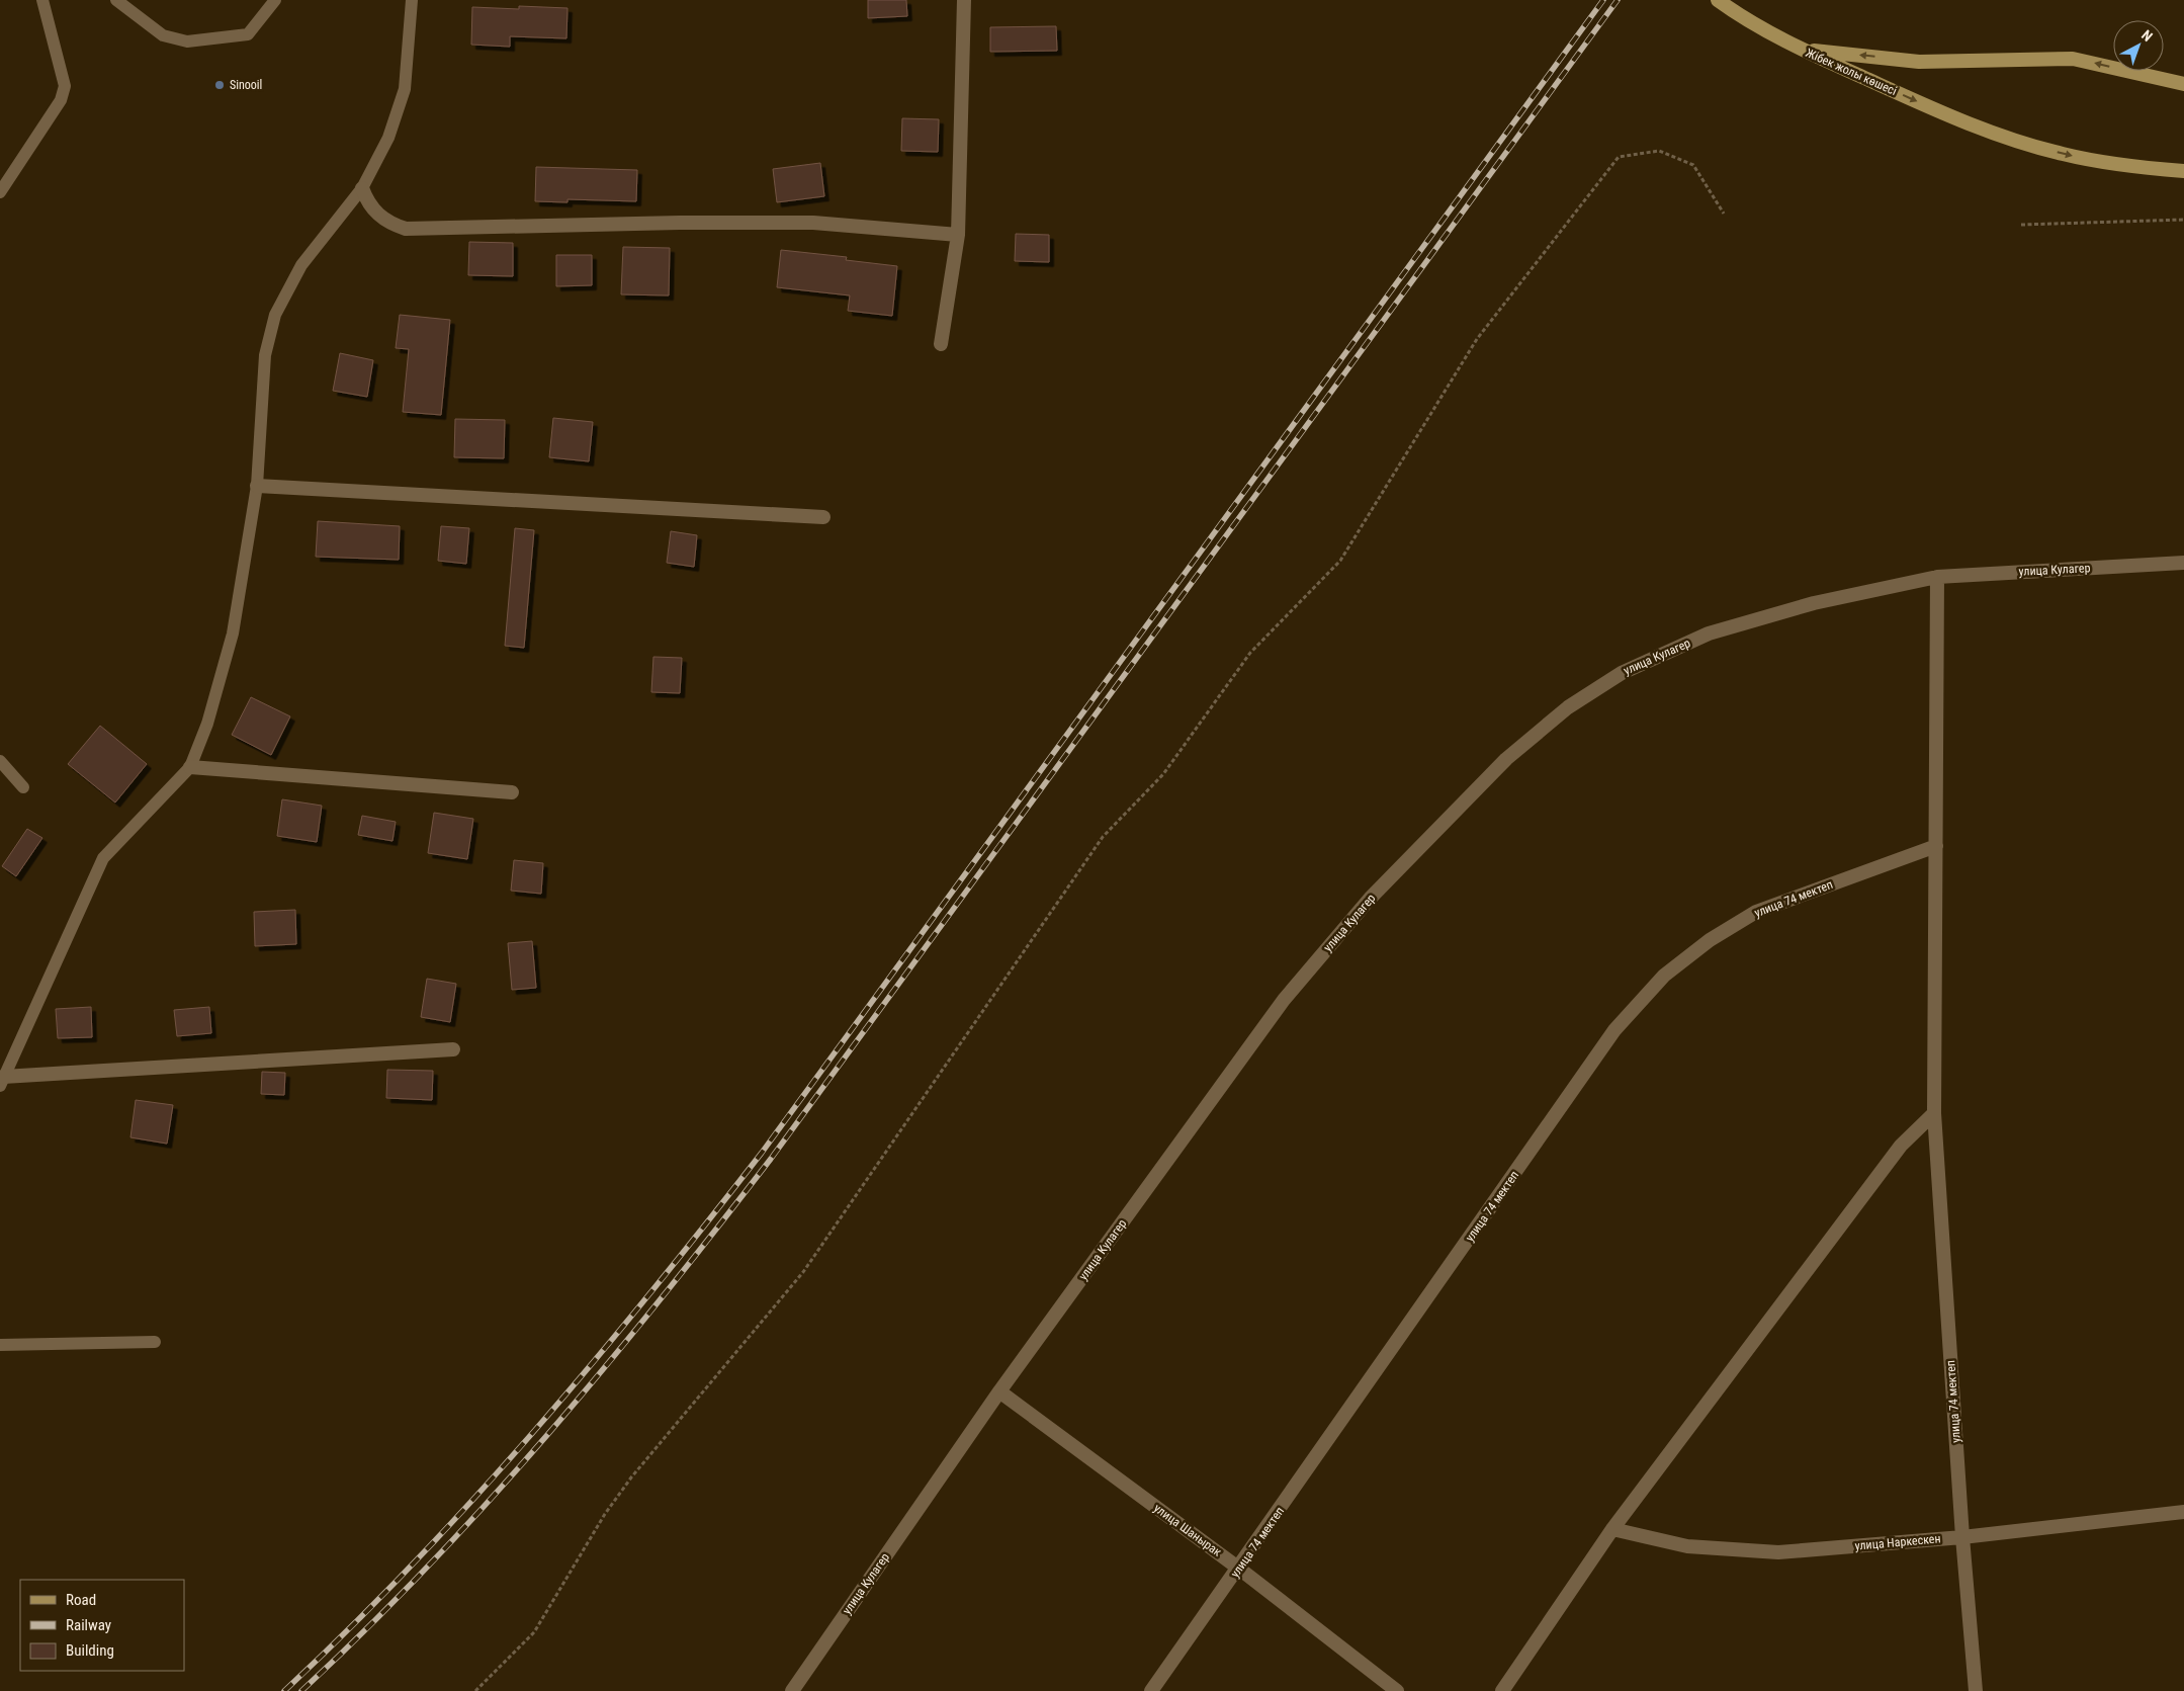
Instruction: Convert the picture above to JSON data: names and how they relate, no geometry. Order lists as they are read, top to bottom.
{
  "streets": {
    "main road": ["Жібек жолы көшесі"],
    "street": [
      "улица Кулагер",
      "улица 74 мектеп",
      "улица Шанырак",
      "улица Наркескен"
    ]
  },
  "crossings": [
    ["улица Кулагер", "улица 74 мектеп"],
    ["улица Кулагер", "улица Шанырак"],
    ["улица 74 мектеп", "улица Шанырак"],
    ["улица 74 мектеп", "улица Наркескен"]
  ],
  "places": ["Sinooil"],
  "legend": ["Road", "Railway", "Building"],
  "north": "top right"
}
